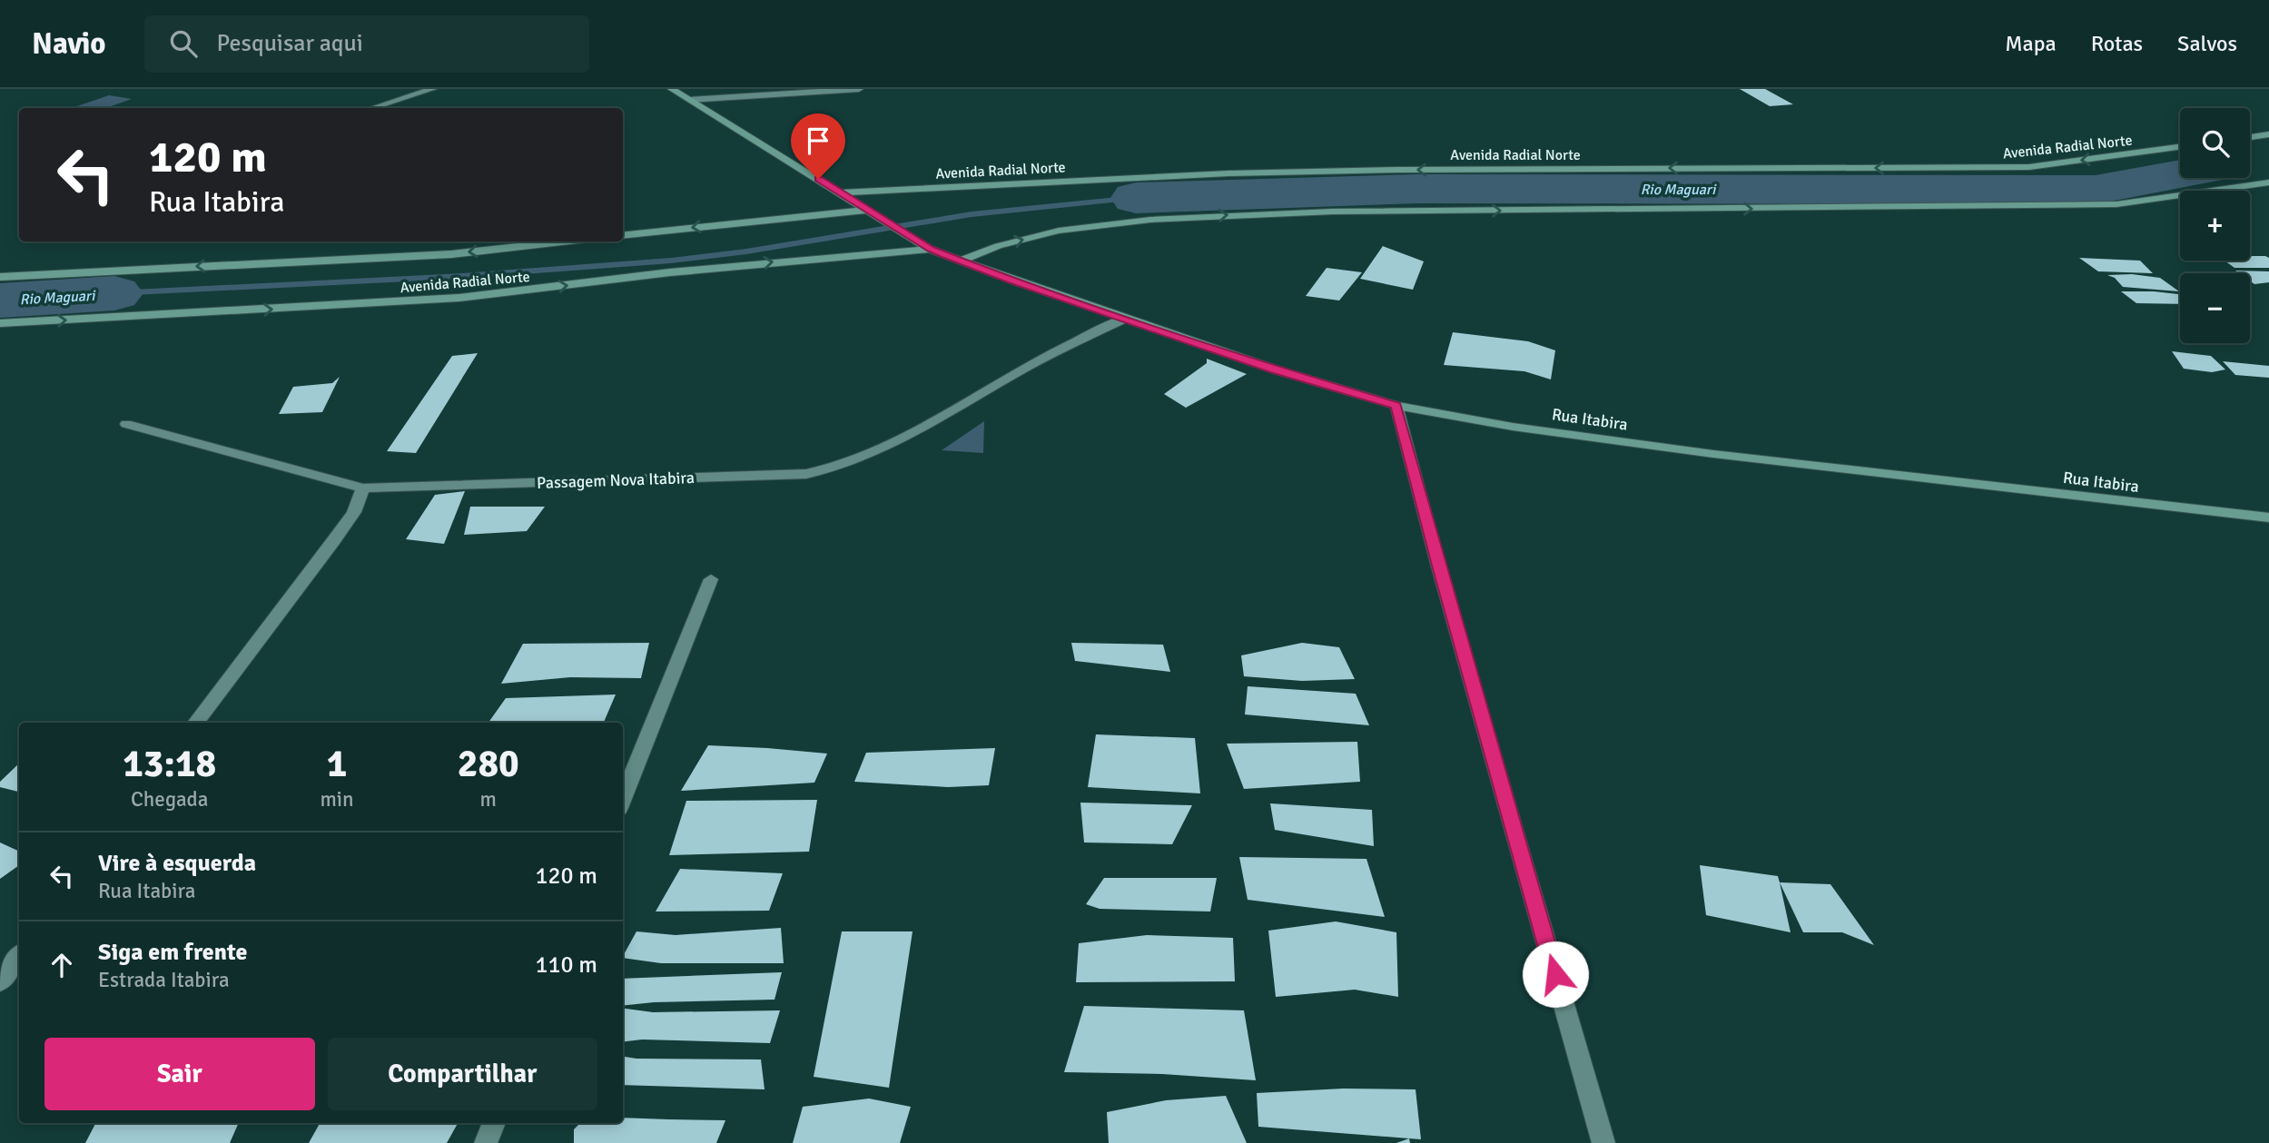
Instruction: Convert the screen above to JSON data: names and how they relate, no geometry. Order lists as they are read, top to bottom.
{
  "streets": {
    "main road": ["Avenida Radial Norte", "Rua Itabira"],
    "street": ["Passagem Nova Itabira"]
  },
  "crossings": [
    ["Avenida Radial Norte", "Rua Itabira"],
    ["Rua Itabira", "Passagem Nova Itabira"]
  ],
  "water": ["Rio Maguari"],
  "page": {
    "header": "Navio",
    "search": "Pesquisar aqui",
    "nav": ["Mapa", "Rotas", "Salvos"],
    "map_buttons": ["+", "−"],
    "turn": ["120 m", "Rua Itabira"],
    "eta": [
      "13:18",
      "Chegada",
      "1",
      "min",
      "280",
      "m"
    ],
    "list": [
      {
        "name": "Vire à esquerda",
        "note": "Rua Itabira",
        "value": "120 m"
      },
      {
        "name": "Siga em frente",
        "note": "Estrada Itabira",
        "value": "110 m"
      }
    ],
    "buttons": ["Sair", "Compartilhar"]
  }
}
